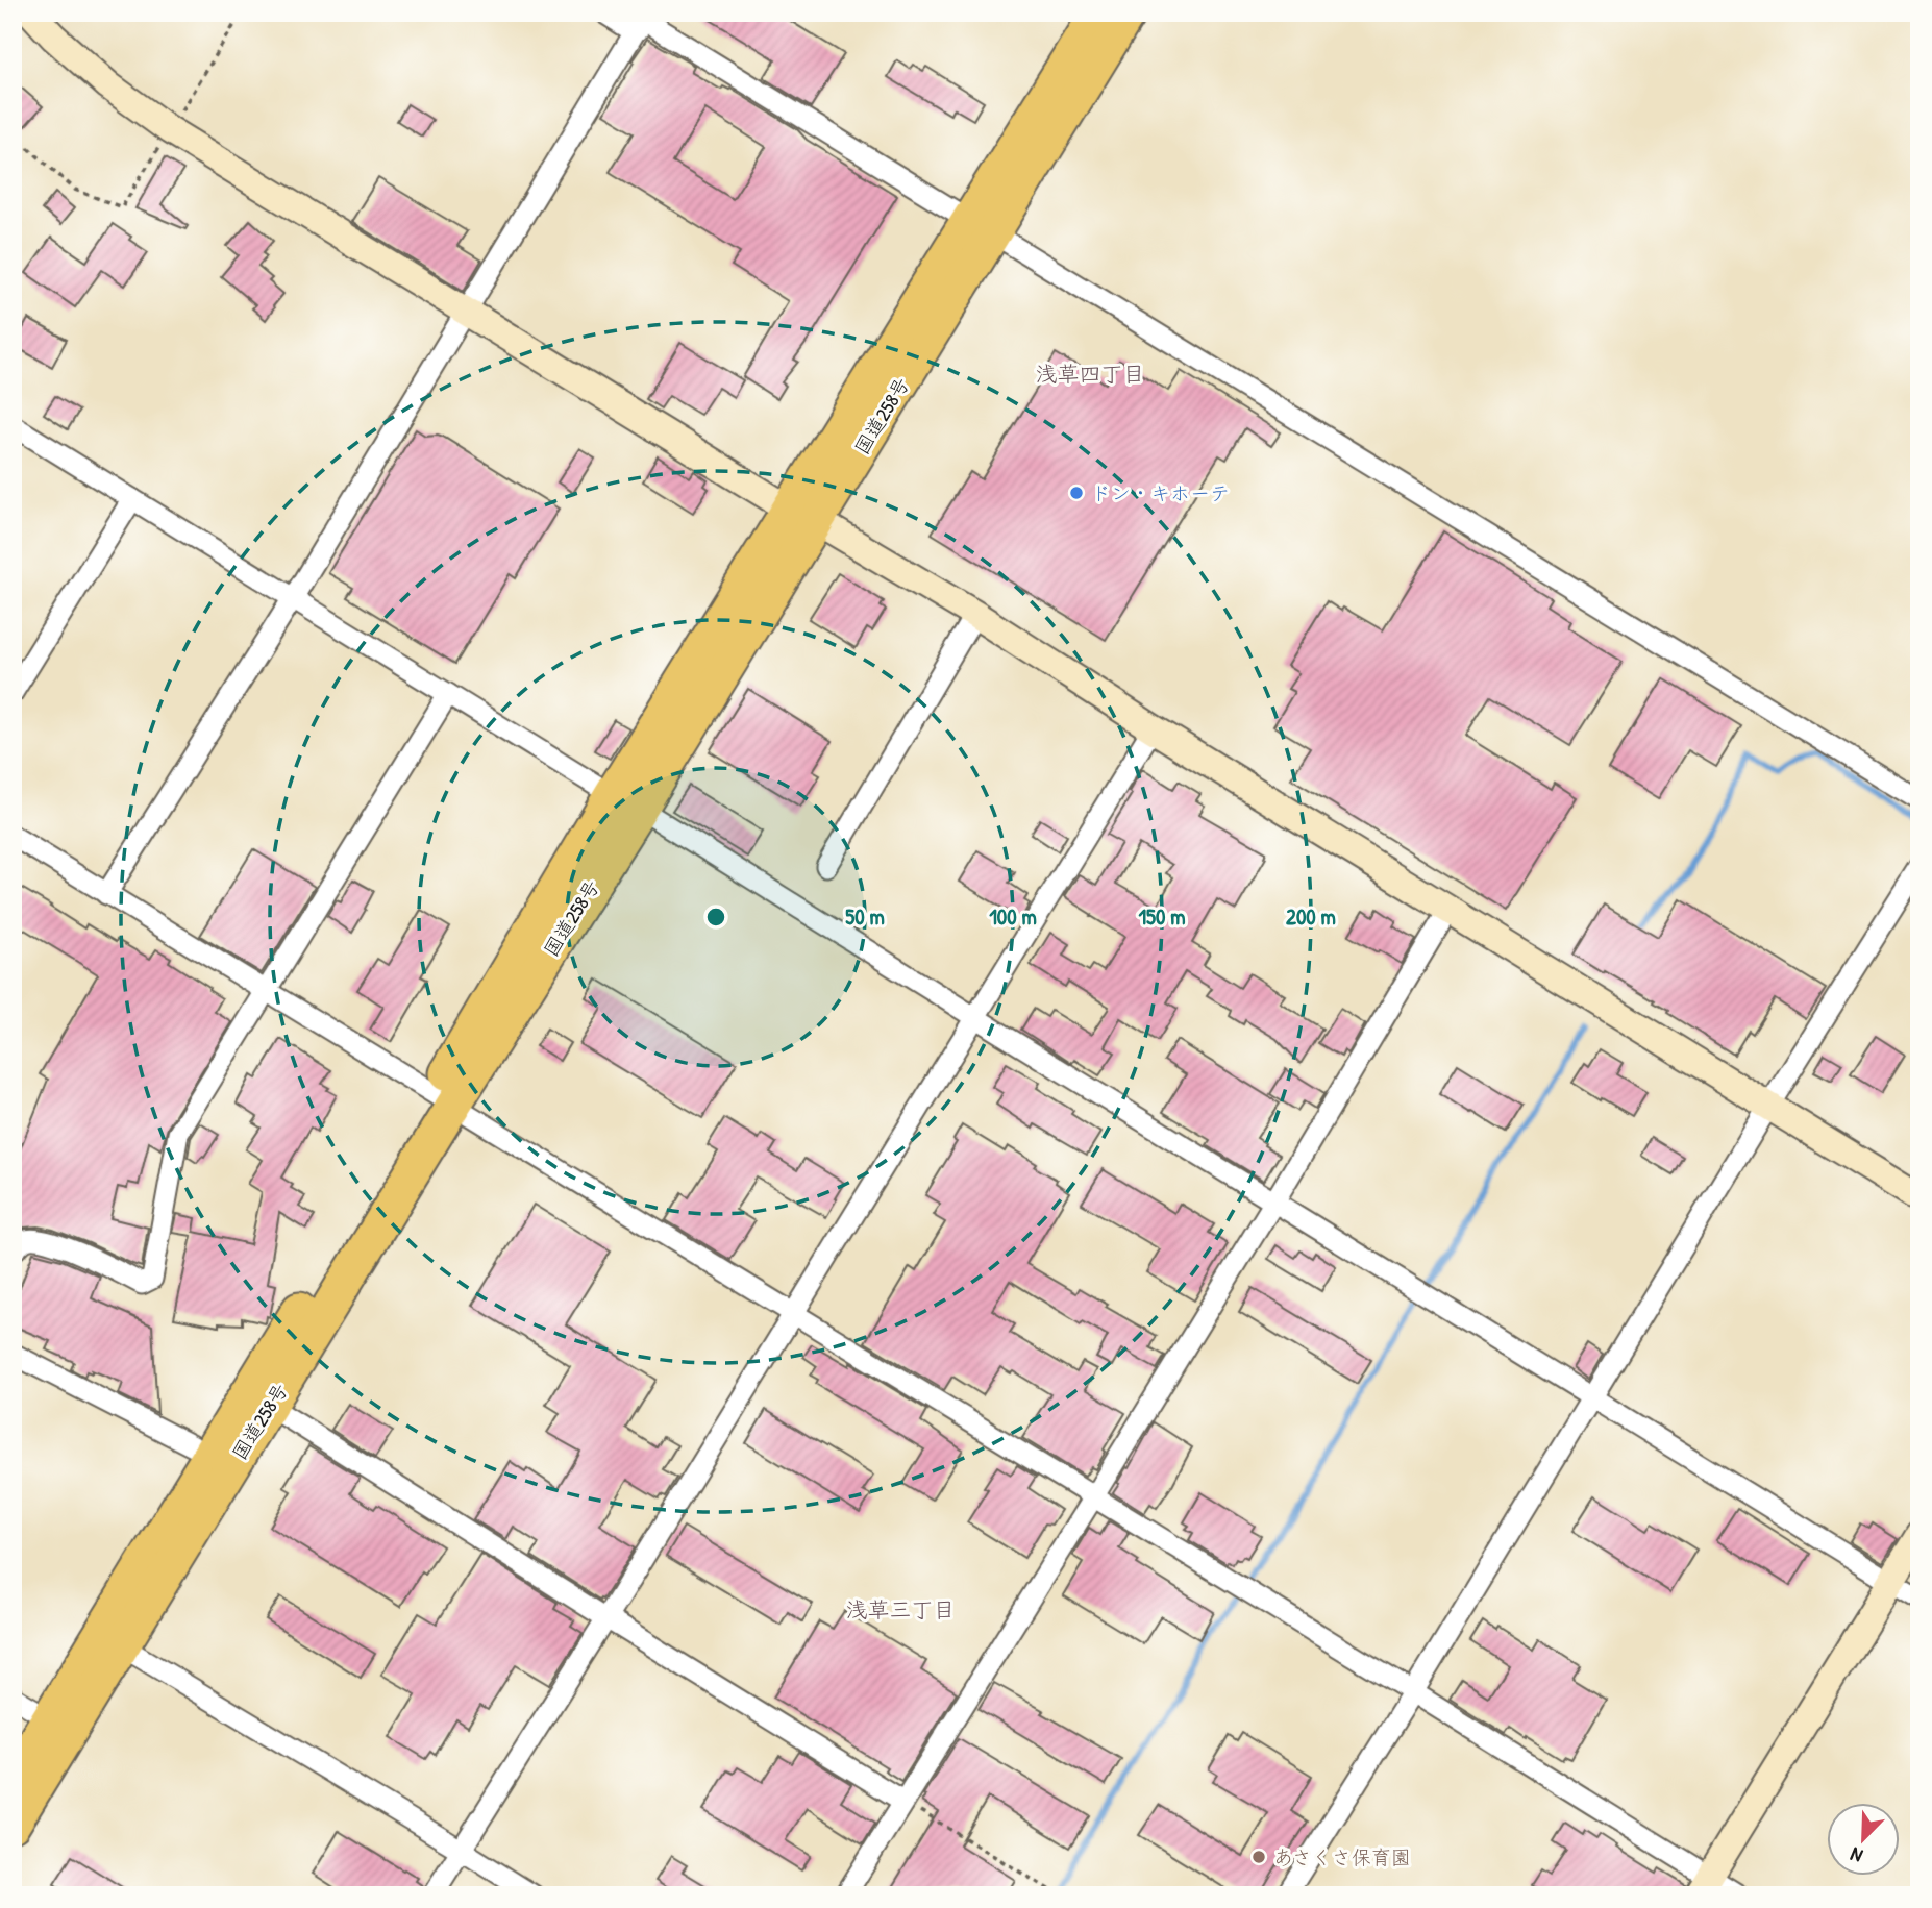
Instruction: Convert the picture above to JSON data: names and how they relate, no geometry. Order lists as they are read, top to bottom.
{
  "streets": {
    "highway": ["国道258号"]
  },
  "districts": ["浅草四丁目", "浅草三丁目"],
  "places": ["ドン・キホーテ", "あさくさ保育園"],
  "north": "bottom left",
  "rings": [
    "50 m",
    "100 m",
    "150 m",
    "200 m"
  ]
}
